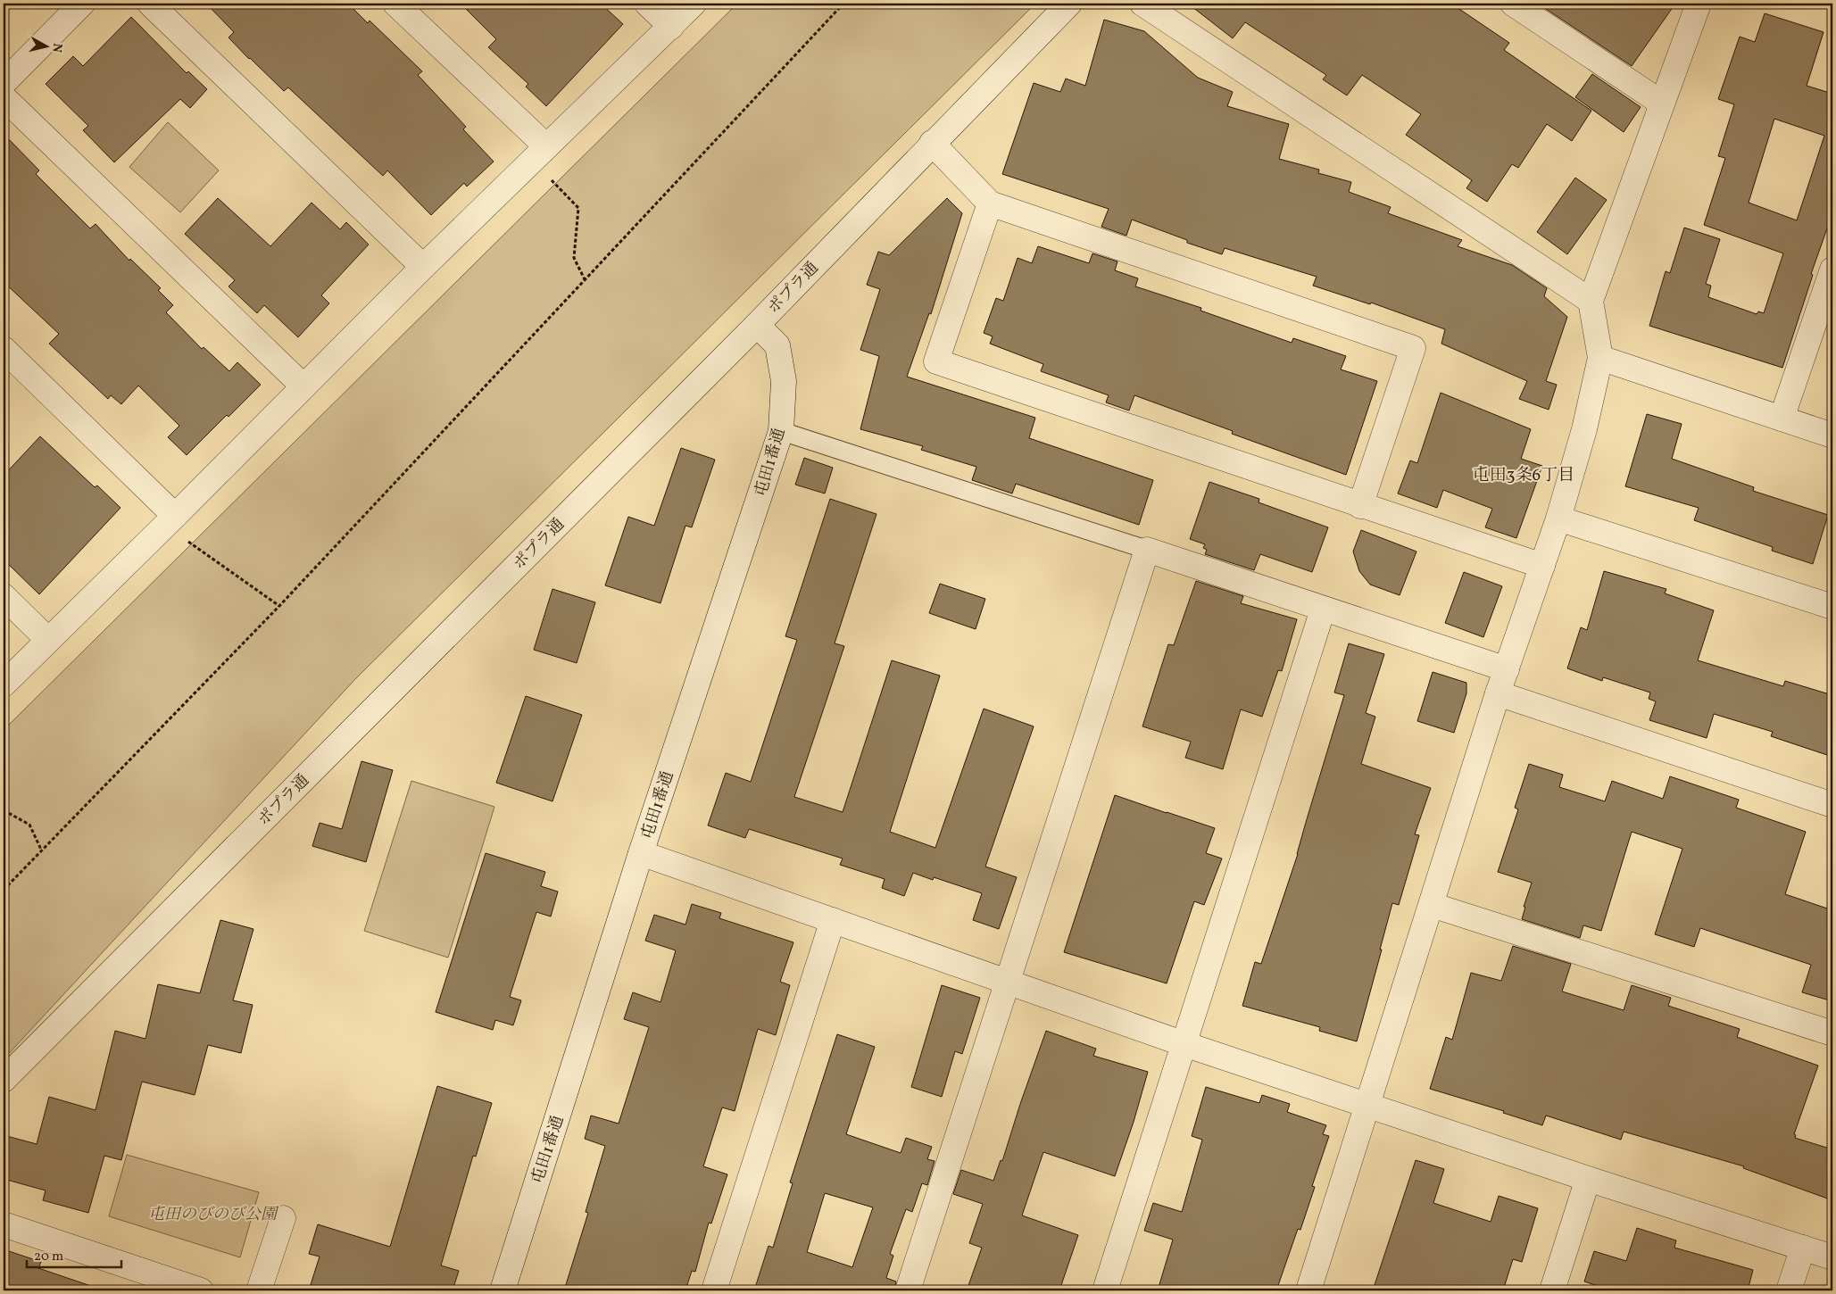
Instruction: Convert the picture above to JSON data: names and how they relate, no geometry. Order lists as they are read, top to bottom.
{
  "streets": {
    "street": ["ポプラ通", "屯田1番通"]
  },
  "crossings": [
    ["ポプラ通", "屯田1番通"]
  ],
  "districts": ["屯田3条6丁目"],
  "parks": ["屯田のびのび公園"],
  "scale_bar": "20 m",
  "north": "right"
}
